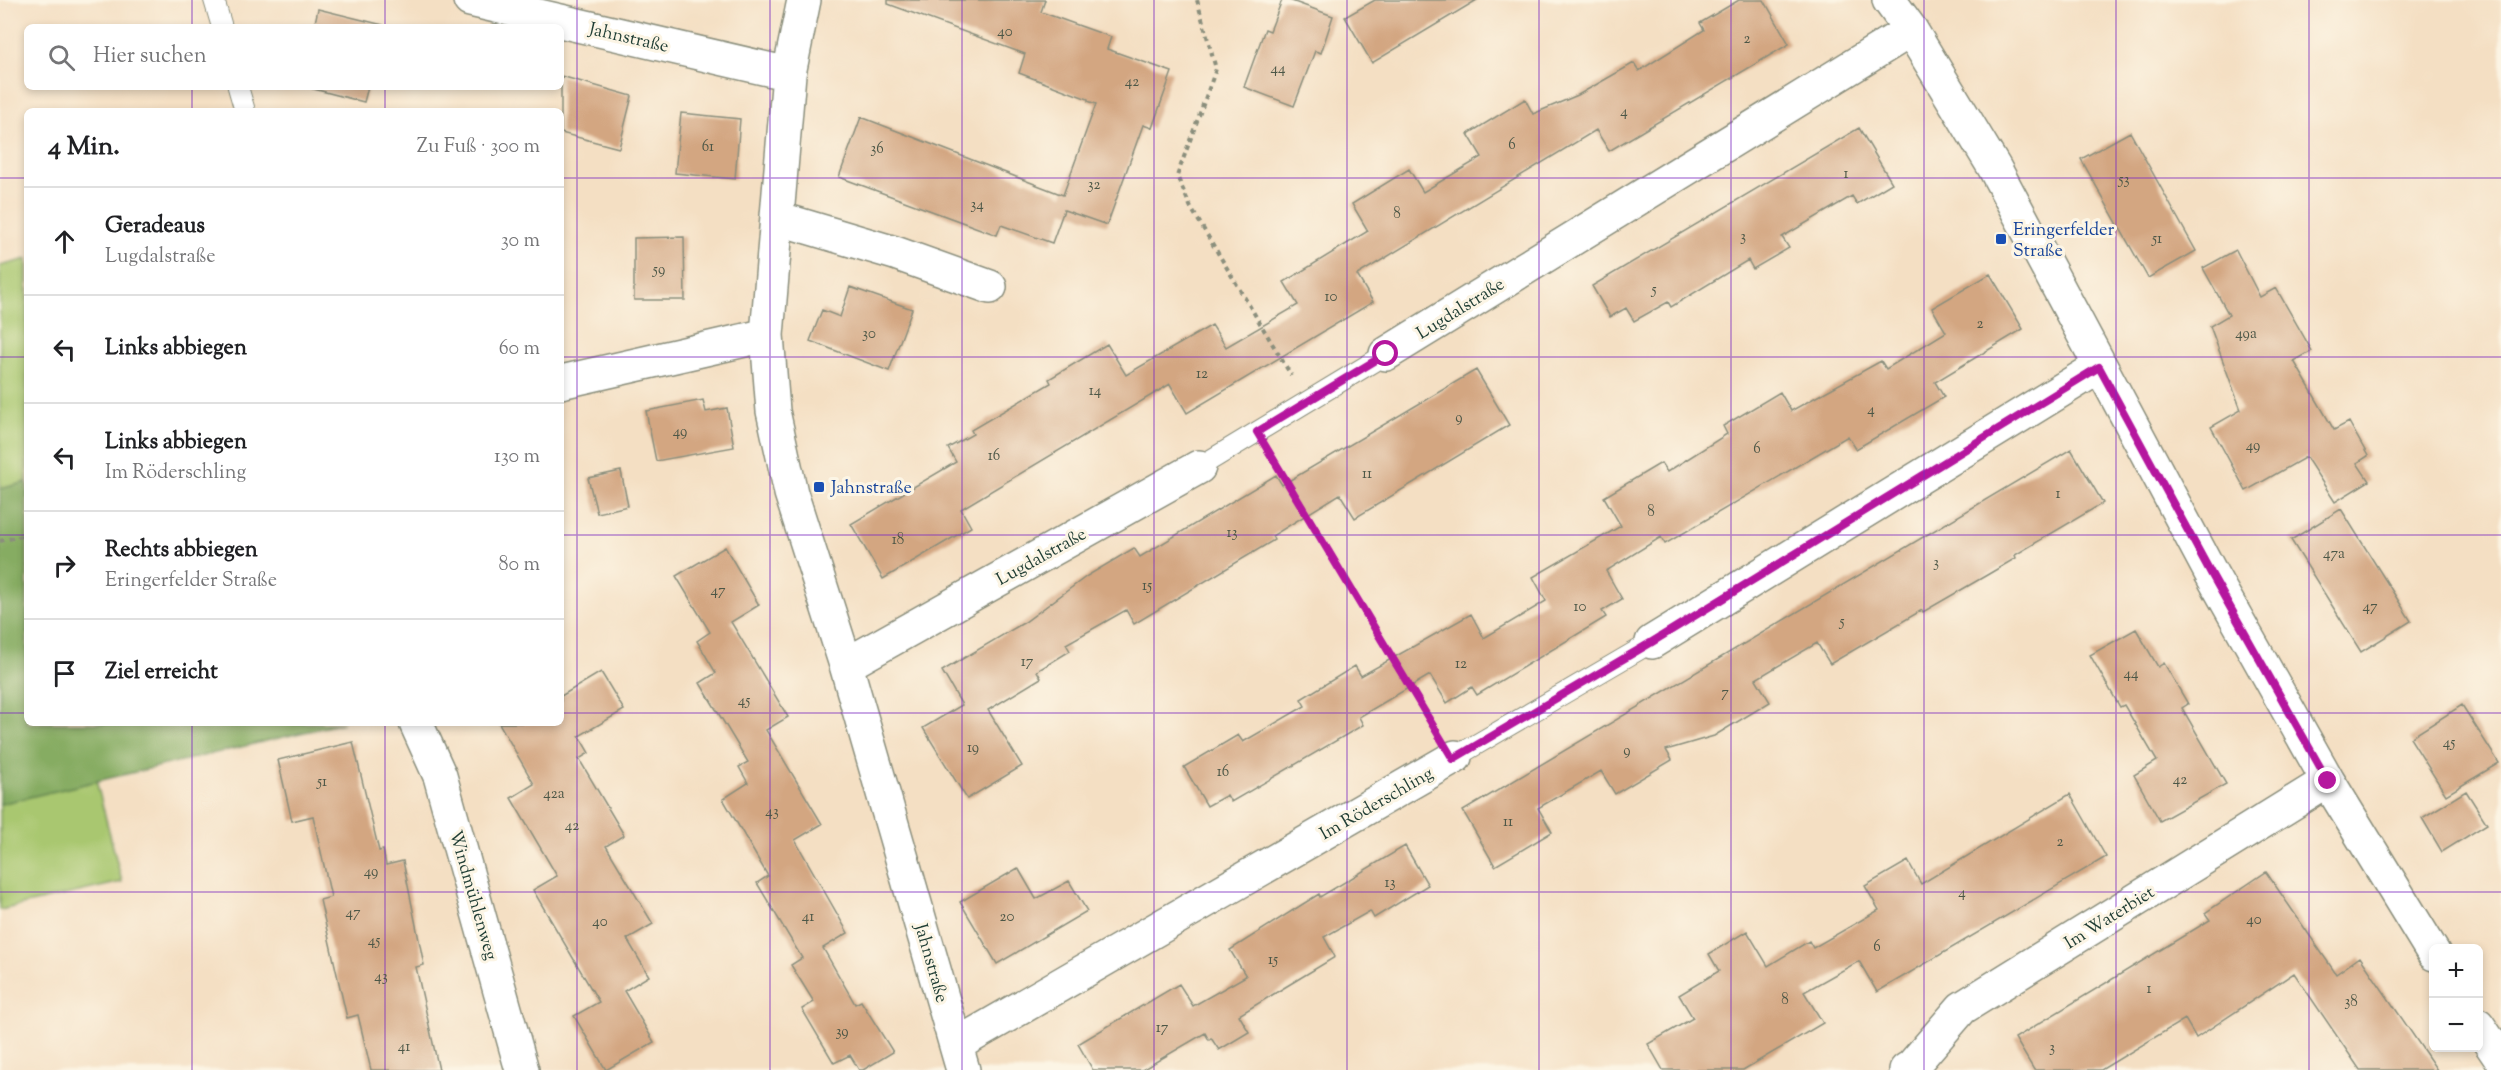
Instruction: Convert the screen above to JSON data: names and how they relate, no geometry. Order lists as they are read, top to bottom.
{
  "streets": {
    "street": [
      "Jahnstraße",
      "Lugdalstraße",
      "Im Röderschling",
      "Windmühlenweg",
      "Im Waterbiet"
    ]
  },
  "crossings": [
    ["Jahnstraße", "Lugdalstraße"],
    ["Jahnstraße", "Im Röderschling"]
  ],
  "places": {
    "transit": ["Eringerfelder Straße", "Jahnstraße"]
  },
  "house_numbers": [
    "40",
    "2",
    "44",
    "42",
    "4",
    "6",
    "61",
    "36",
    "1",
    "53",
    "32",
    "34",
    "8",
    "3",
    "51",
    "59",
    "5",
    "10",
    "2",
    "30",
    "49a",
    "12",
    "14",
    "4",
    "9",
    "49",
    "49",
    "6",
    "16",
    "11",
    "1",
    "8",
    "13",
    "18",
    "47a",
    "3",
    "15",
    "47",
    "10",
    "47",
    "5",
    "17",
    "12",
    "44",
    "7",
    "45",
    "45",
    "19",
    "9",
    "16",
    "42",
    "51",
    "42a",
    "43",
    "11",
    "42",
    "2",
    "49",
    "13",
    "4",
    "47",
    "41",
    "20",
    "40",
    "40",
    "45",
    "6",
    "15",
    "43",
    "1",
    "8",
    "38",
    "17",
    "39",
    "41",
    "3"
  ],
  "page": {
    "search": "Hier suchen",
    "heading": ["4 Min.", "Zu Fuß · 300 m"],
    "list": [
      ["Geradeaus", "Lugdalstraße", "30 m"],
      ["Links abbiegen", "60 m"],
      ["Links abbiegen", "Im Röderschling", "130 m"],
      ["Rechts abbiegen", "Eringerfelder Straße", "80 m"],
      "Ziel erreicht"
    ],
    "map_buttons": ["+", "−"]
  }
}
